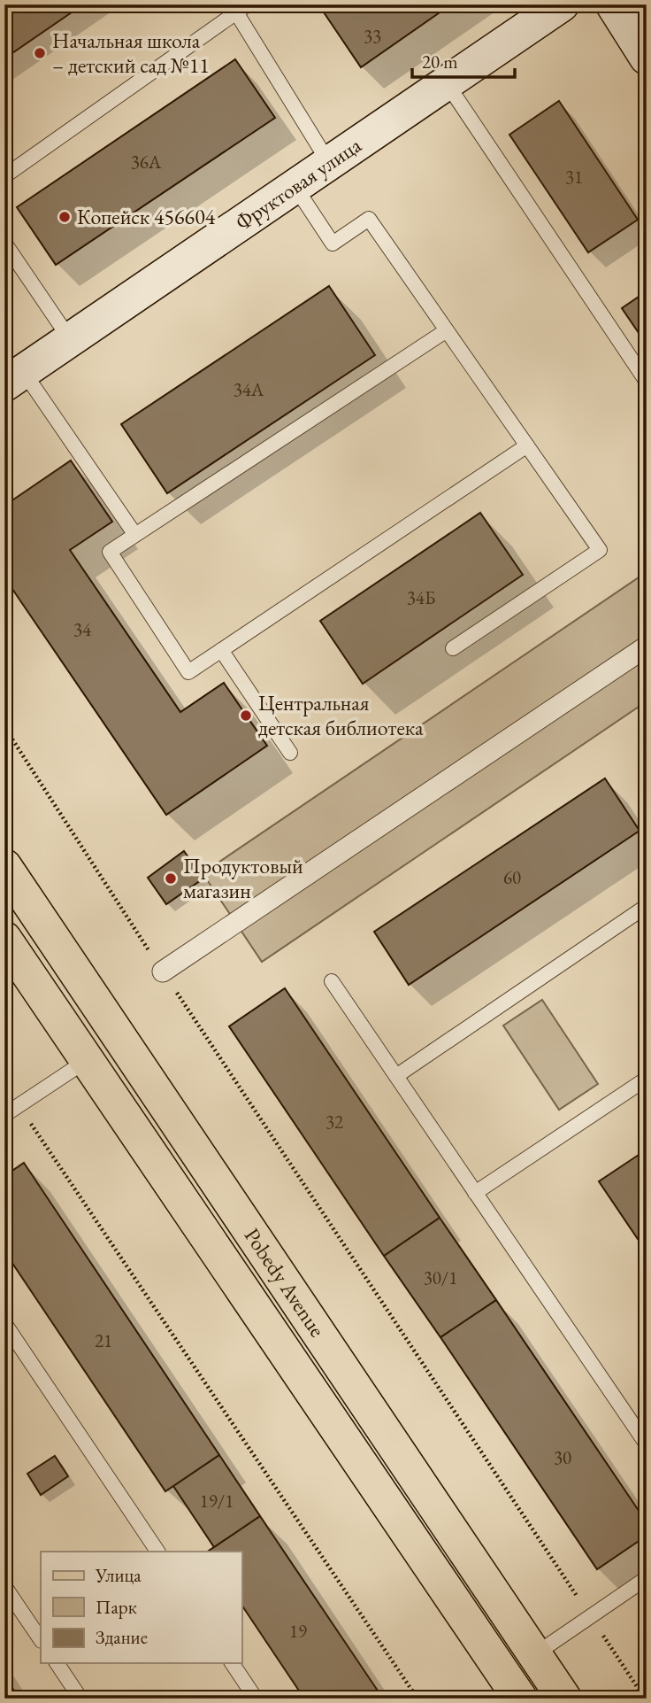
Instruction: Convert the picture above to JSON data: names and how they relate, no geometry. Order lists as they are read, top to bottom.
{
  "streets": {
    "main road": ["Фруктовая улица", "Pobedy Avenue"]
  },
  "places": [
    "Начальная школа – детский сад №11",
    "Копейск 456604",
    "Центральная детская библиотека",
    "Продуктовый магазин"
  ],
  "house_numbers": [
    "33",
    "36А",
    "31",
    "34А",
    "34Б",
    "34",
    "60",
    "32",
    "30/1",
    "21",
    "30",
    "19/1",
    "19"
  ],
  "legend": ["Улица", "Парк", "Здание"],
  "scale_bar": "20 m"
}
